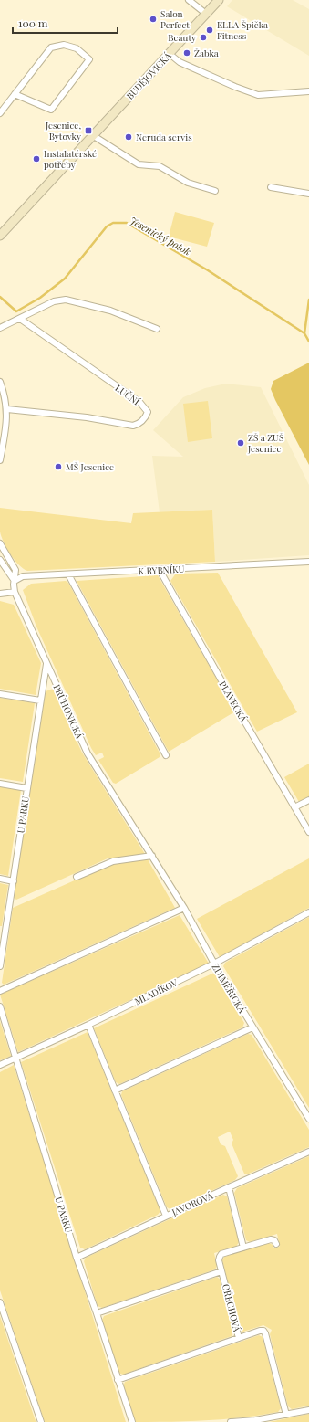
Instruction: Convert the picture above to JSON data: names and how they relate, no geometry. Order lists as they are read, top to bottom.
{
  "streets": {
    "main road": ["BUDĚJOVICKÁ"],
    "street": [
      "LUČNÍ",
      "K RYBNÍKU",
      "PLAVECKÁ",
      "PRŮHONICKÁ",
      "U PARKU",
      "ZDIMĚŘICKÁ",
      "MLADÍKOV",
      "JAVOROVÁ",
      "OŘECHOVÁ"
    ]
  },
  "crossings": [
    ["K RYBNÍKU", "PLAVECKÁ"],
    ["K RYBNÍKU", "PRŮHONICKÁ"],
    ["PRŮHONICKÁ", "U PARKU"],
    ["PRŮHONICKÁ", "ZDIMĚŘICKÁ"],
    ["U PARKU", "MLADÍKOV"],
    ["U PARKU", "JAVOROVÁ"],
    ["ZDIMĚŘICKÁ", "MLADÍKOV"]
  ],
  "water": ["Jesenický potok"],
  "places": {
    "other": [
      "Salon Perfect",
      "ELLA Špička Fitness",
      "Beauty",
      "Žabka",
      "Neruda servis",
      "Instalatérské potřeby",
      "ZŠ a ZUŠ Jesenice",
      "MŠ Jesenice"
    ],
    "transit": ["Jesenice, Bytovky"]
  },
  "scale_bar": "100 m"
}
